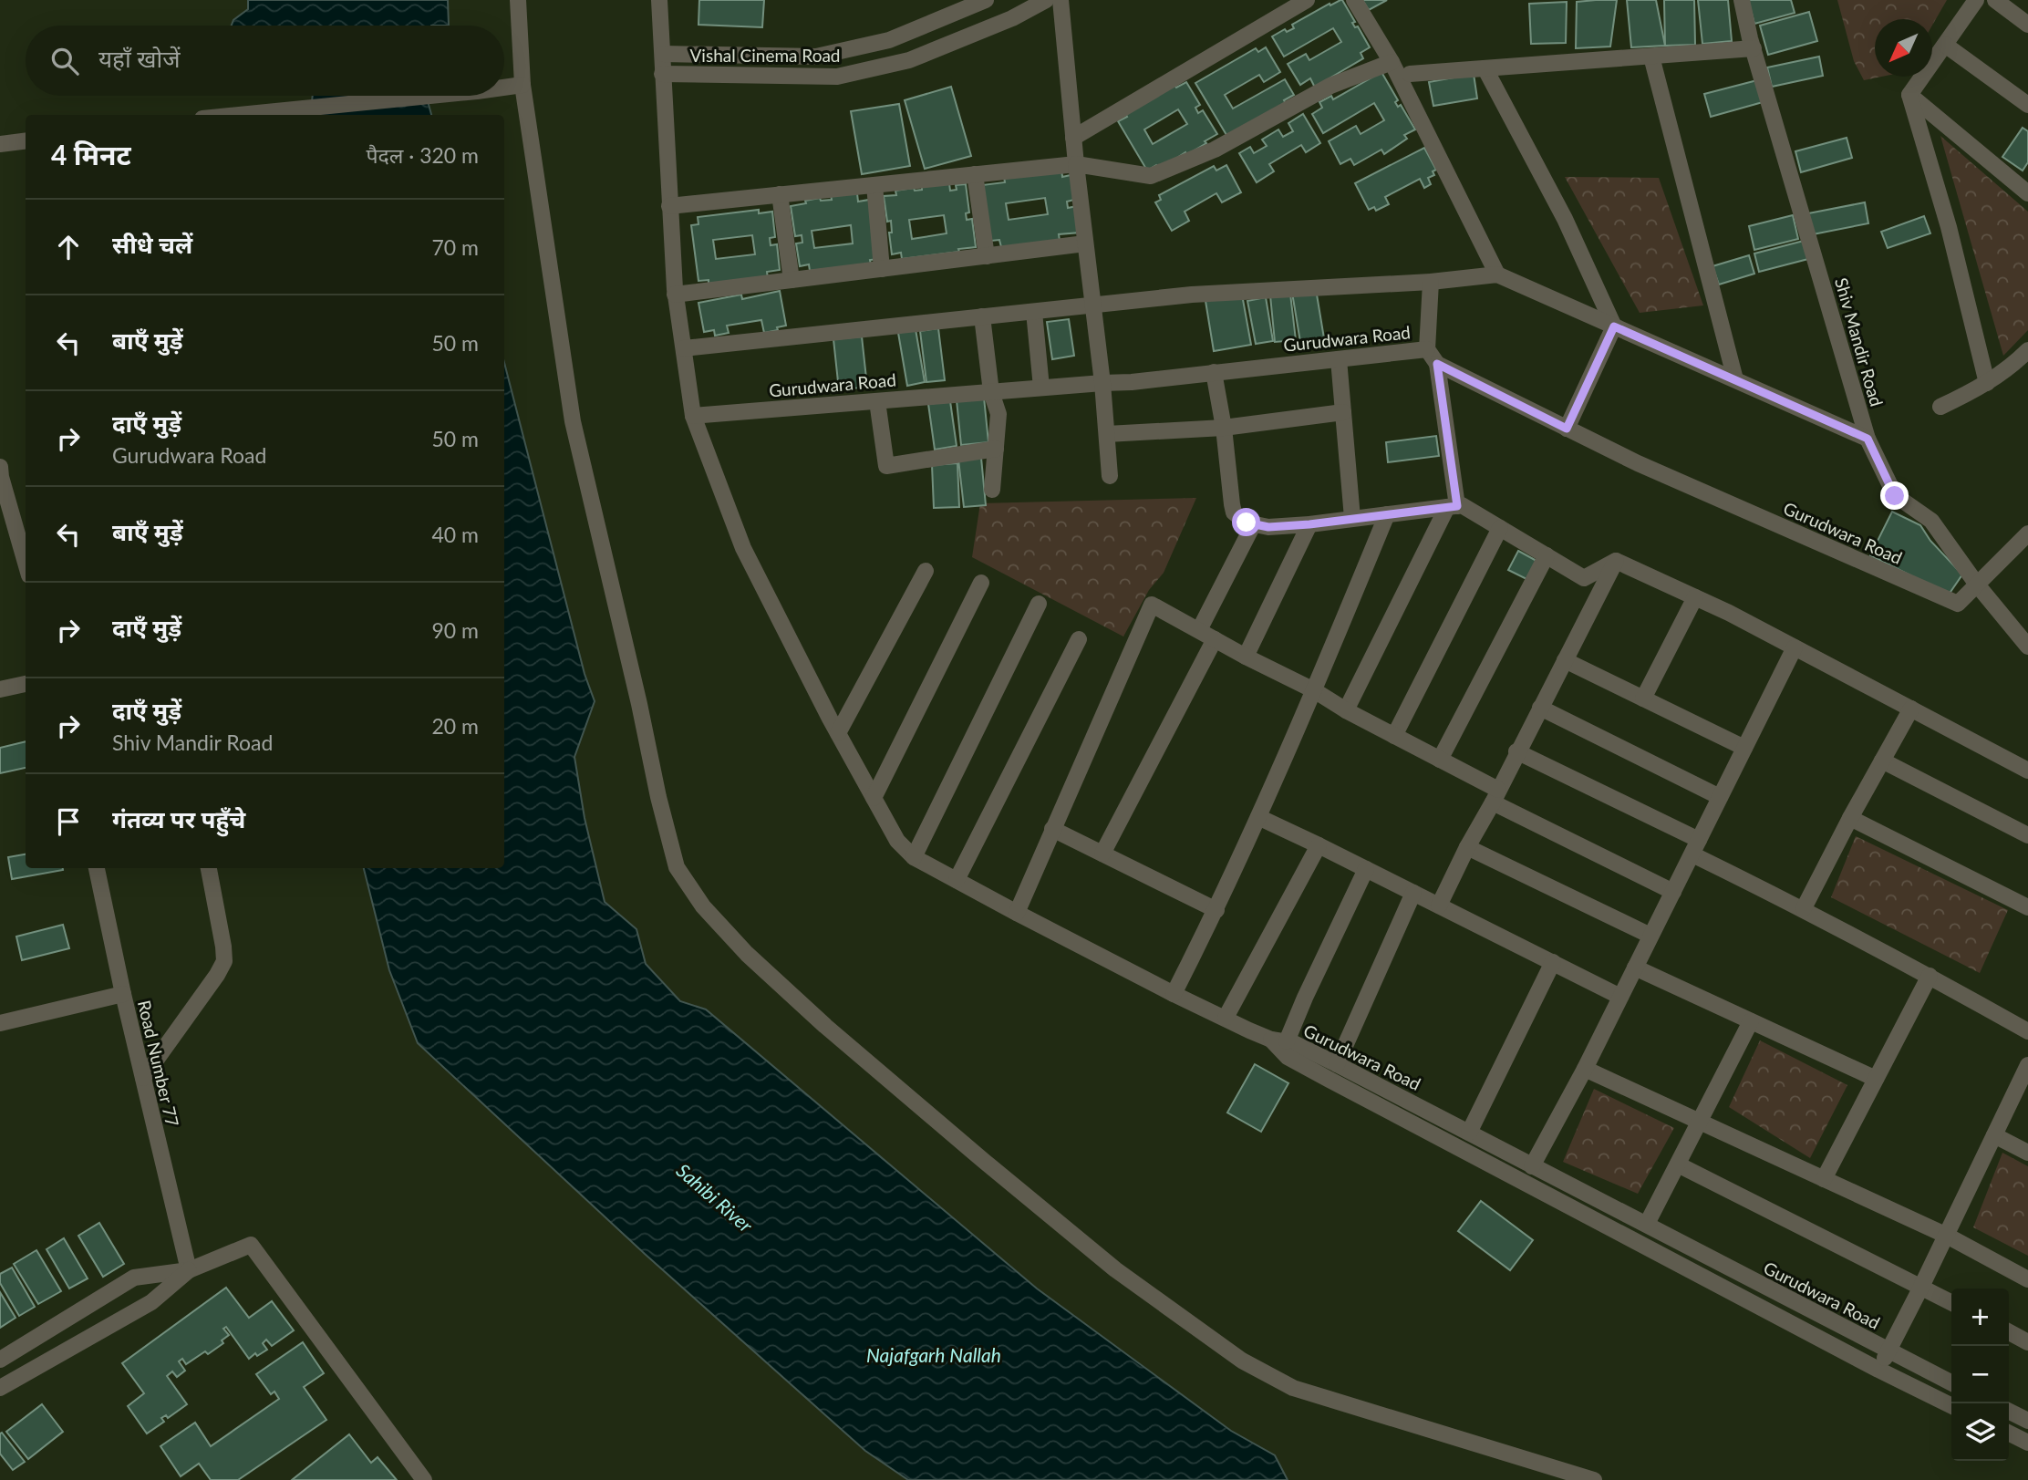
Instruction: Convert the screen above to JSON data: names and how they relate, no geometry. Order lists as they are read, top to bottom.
{
  "streets": {
    "street": [
      "Vishal Cinema Road",
      "Gurudwara Road",
      "Shiv Mandir Road",
      "Road Number 77"
    ]
  },
  "crossings": [
    ["Gurudwara Road", "Shiv Mandir Road"]
  ],
  "water": ["Sahibi River", "Najafgarh Nallah"],
  "north": "bottom left",
  "page": {
    "search": "यहाँ खोजें",
    "heading": ["4 मिनट", "पैदल · 320 m"],
    "list": [
      ["सीधे चलें", "70 m"],
      ["बाएँ मुड़ें", "50 m"],
      ["दाएँ मुड़ें", "Gurudwara Road", "50 m"],
      ["बाएँ मुड़ें", "40 m"],
      ["दाएँ मुड़ें", "90 m"],
      ["दाएँ मुड़ें", "Shiv Mandir Road", "20 m"],
      "गंतव्य पर पहुँचे"
    ],
    "map_buttons": ["+", "−"]
  }
}
